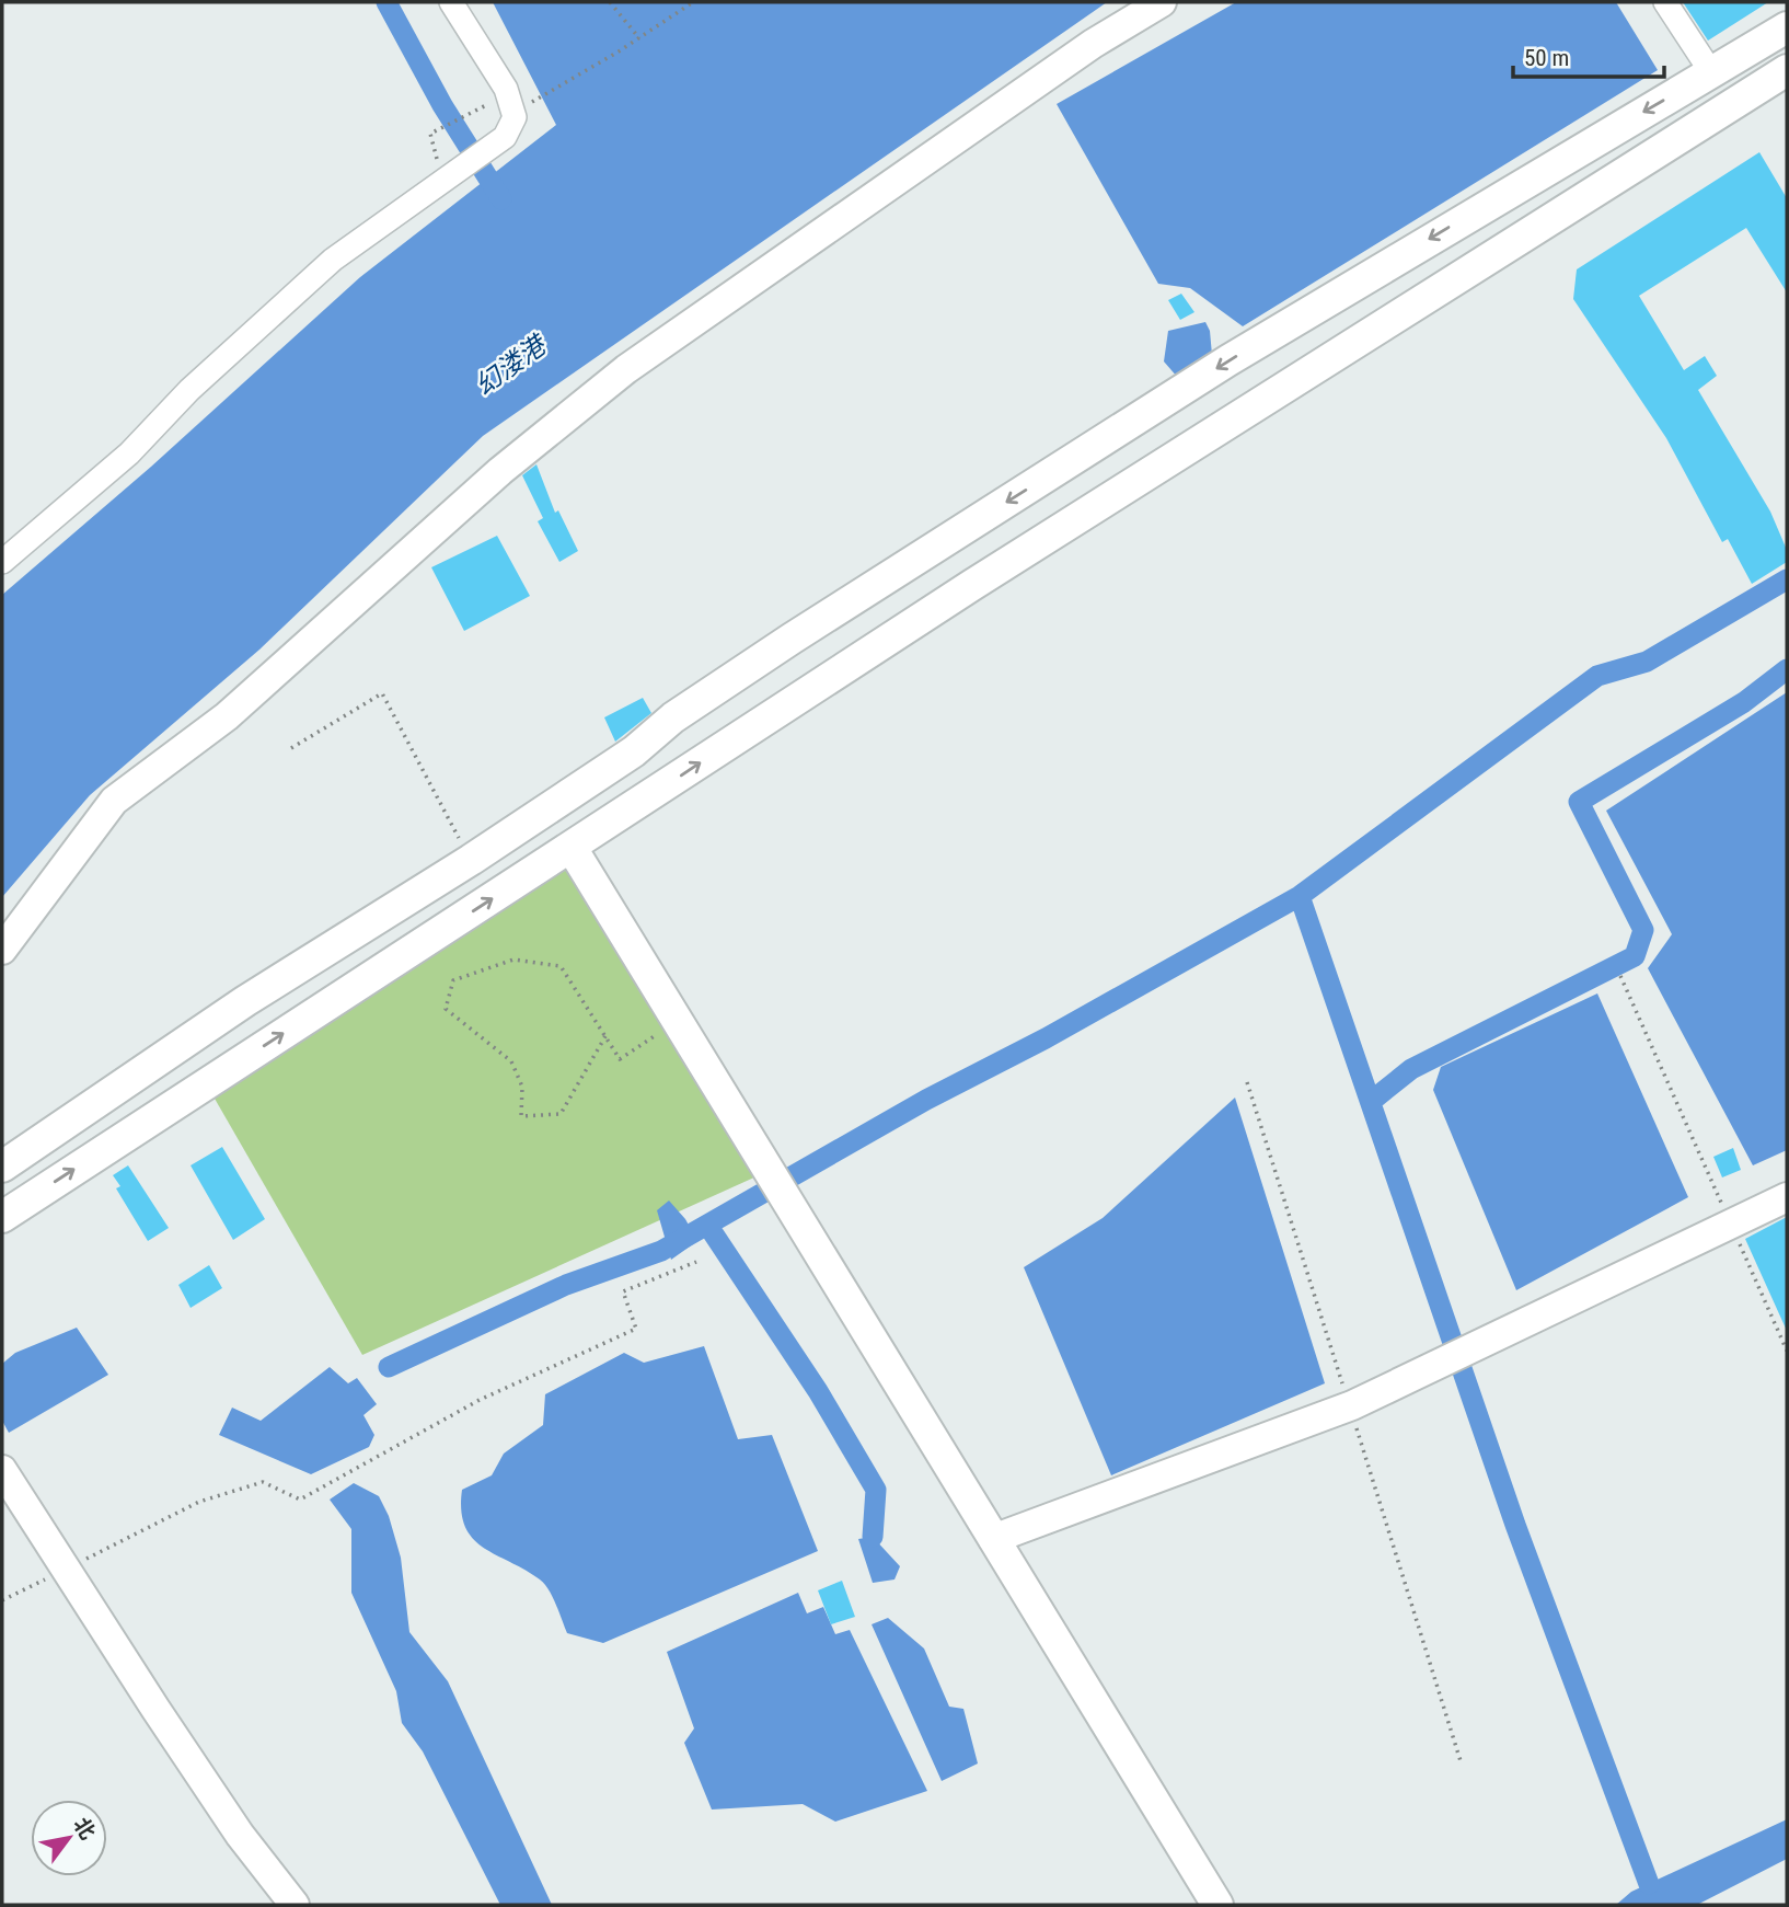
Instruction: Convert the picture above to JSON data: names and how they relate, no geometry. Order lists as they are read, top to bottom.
{
  "water": ["幻溇港"],
  "scale_bar": "50 m",
  "north": "top right"
}
